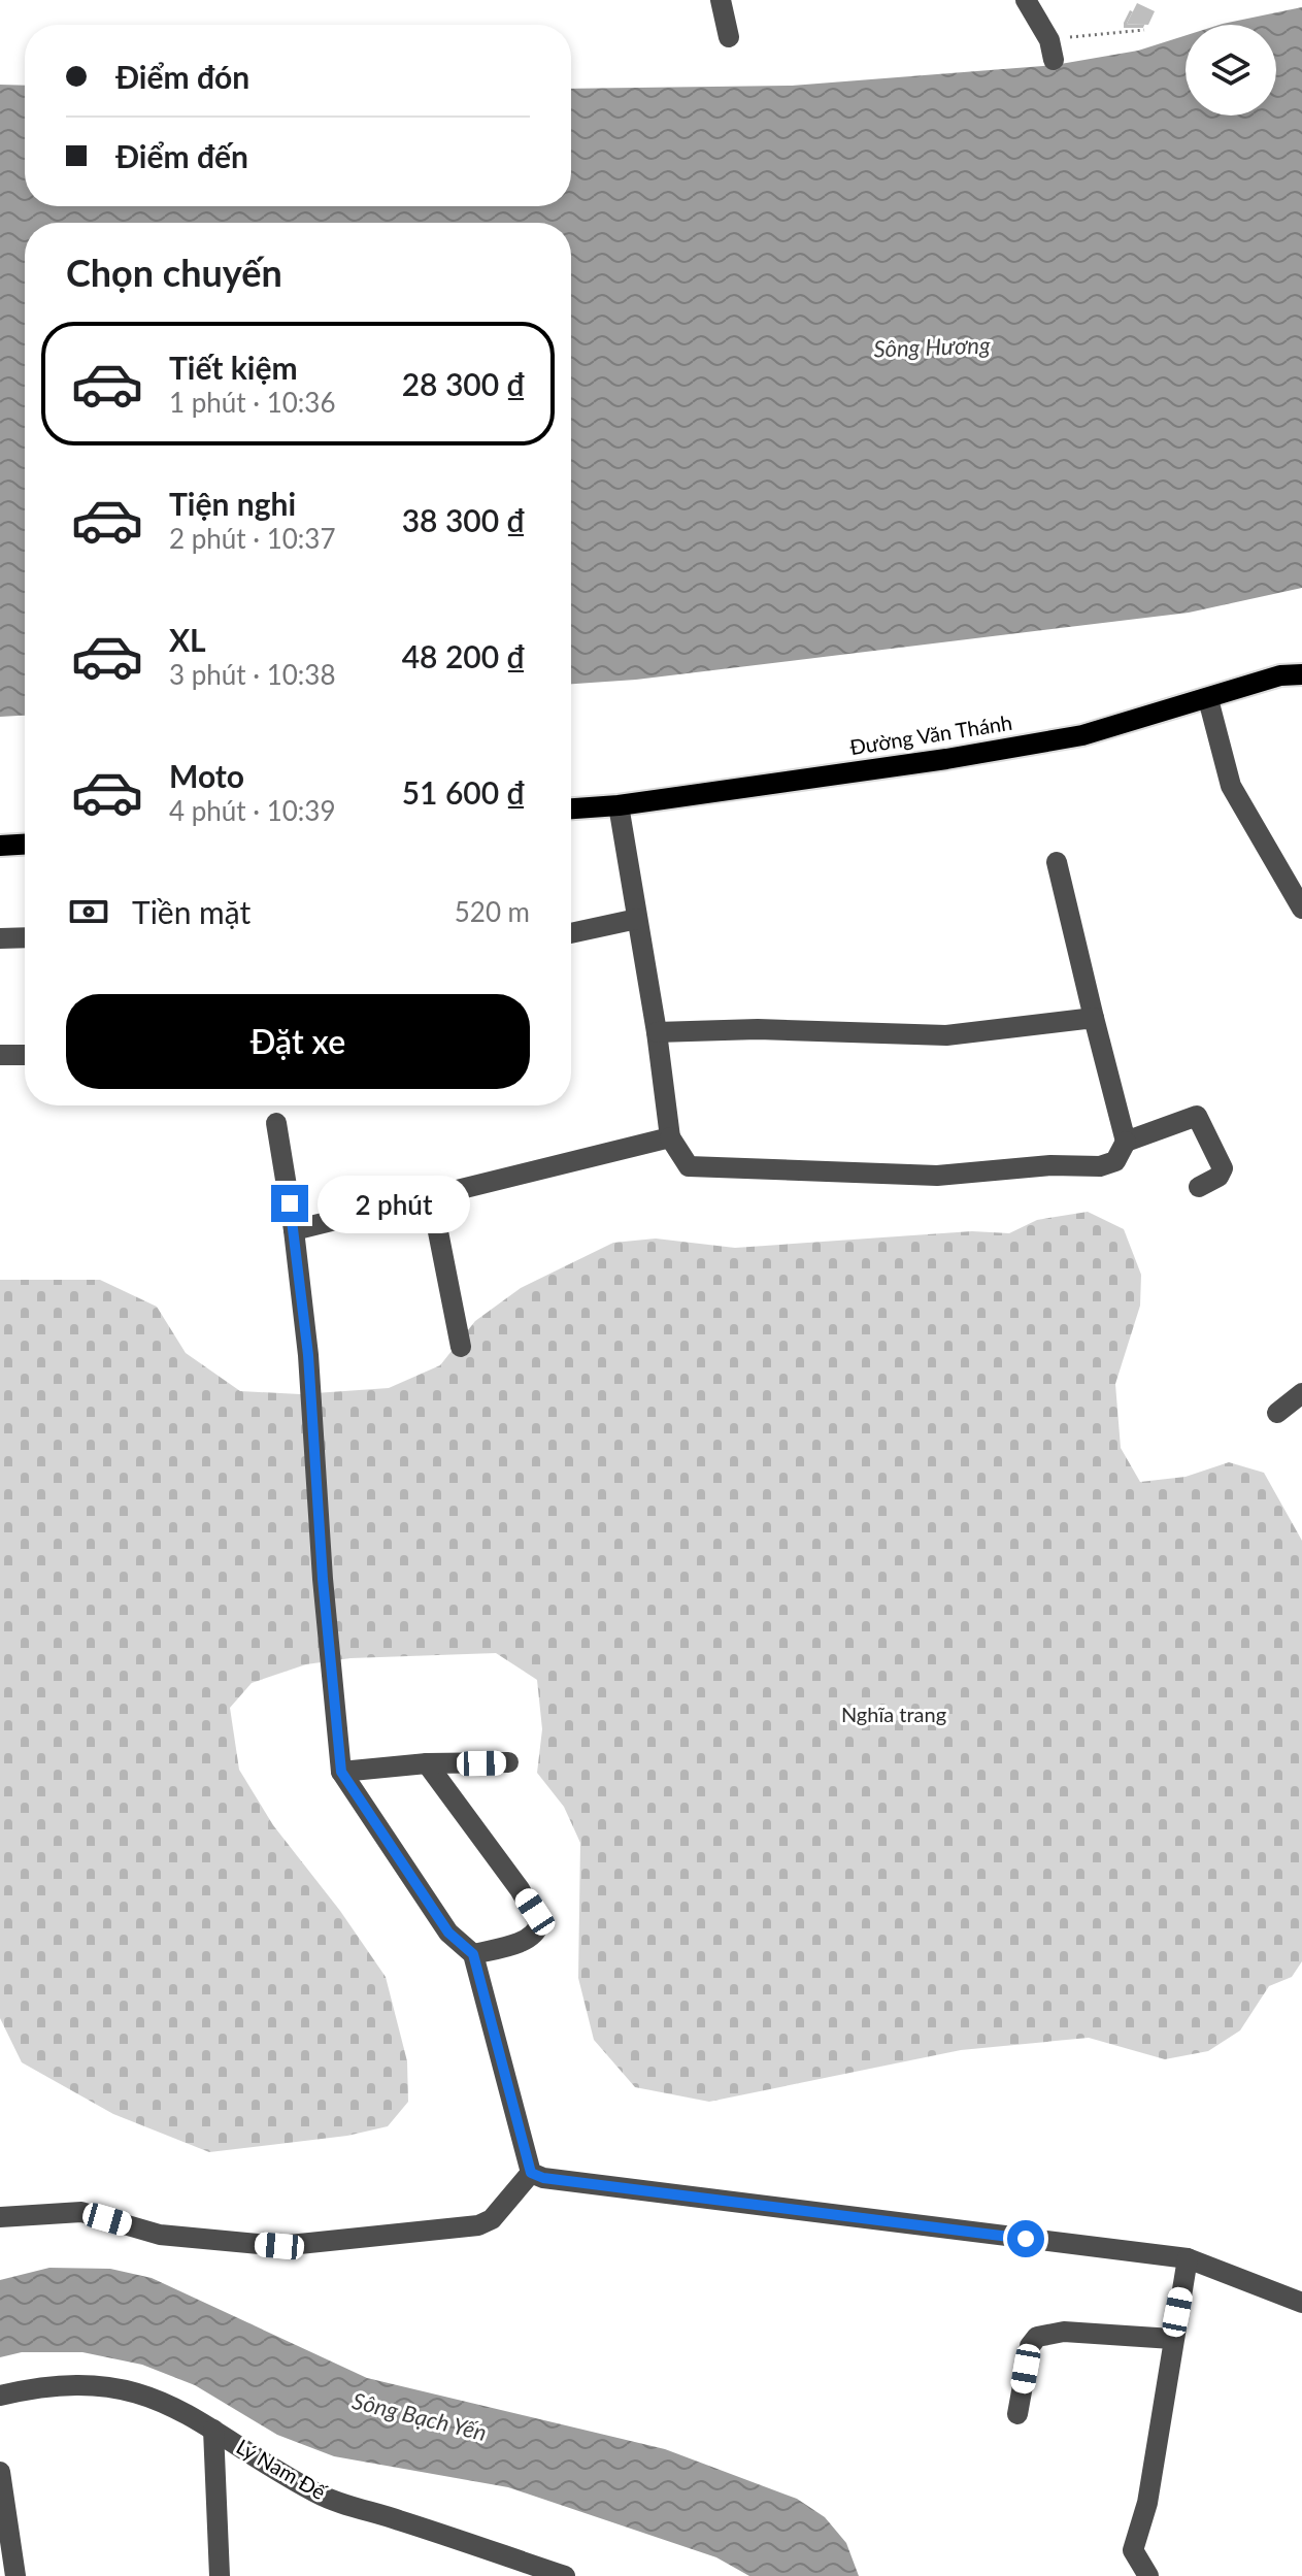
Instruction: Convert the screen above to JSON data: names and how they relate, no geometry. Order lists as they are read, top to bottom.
{
  "streets": {
    "main road": ["Đường Văn Thánh"],
    "street": ["Lý Nam Đế"]
  },
  "water": ["Sông Hương", "Sông Bạch Yến"],
  "parks": ["Nghĩa trang"],
  "page": {
    "banner": ["Điểm đón", "Điểm đến"],
    "heading": "Chọn chuyến",
    "list": [
      {
        "name": "Tiết kiệm",
        "note": "1 phút · 10:36",
        "value": "28 300 ₫"
      },
      {
        "name": "Tiện nghi",
        "note": "2 phút · 10:37",
        "value": "38 300 ₫"
      },
      {
        "name": "XL",
        "note": "3 phút · 10:38",
        "value": "48 200 ₫"
      },
      {
        "name": "Moto",
        "note": "4 phút · 10:39",
        "value": "51 600 ₫"
      }
    ],
    "pay": ["Tiền mặt", "520 m"],
    "buttons": "Đặt xe",
    "bubble": "2 phút"
  }
}
